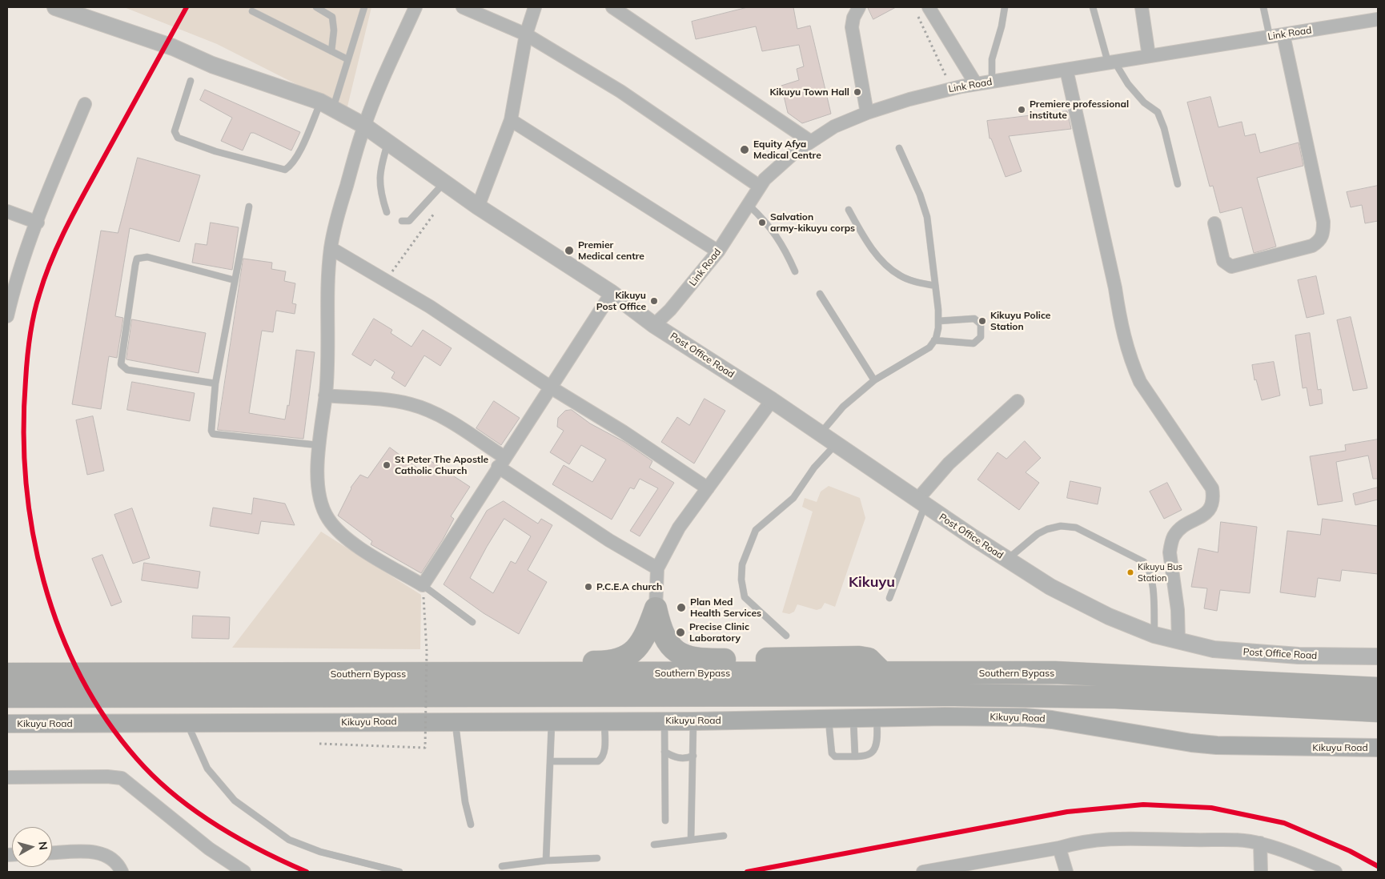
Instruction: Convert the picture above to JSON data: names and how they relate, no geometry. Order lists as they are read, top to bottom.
{
  "streets": {
    "highway": ["Southern Bypass"],
    "main road": ["Kikuyu Road"],
    "street": ["Link Road", "Post Office Road"]
  },
  "crossings": [
    ["Link Road", "Post Office Road"]
  ],
  "districts": ["Kikuyu"],
  "places": [
    "Kikuyu Town Hall",
    "Premiere professional institute",
    "Equity Afya Medical Centre",
    "Salvation army-kikuyu corps",
    "Premier Medical centre",
    "Kikuyu Post Office",
    "Kikuyu Police Station",
    "St Peter The Apostle Catholic Church",
    "Kikuyu Bus Station",
    "P.C.E.A church",
    "Plan Med Health Services",
    "Precise Clinic Laboratory"
  ],
  "north": "right"
}
